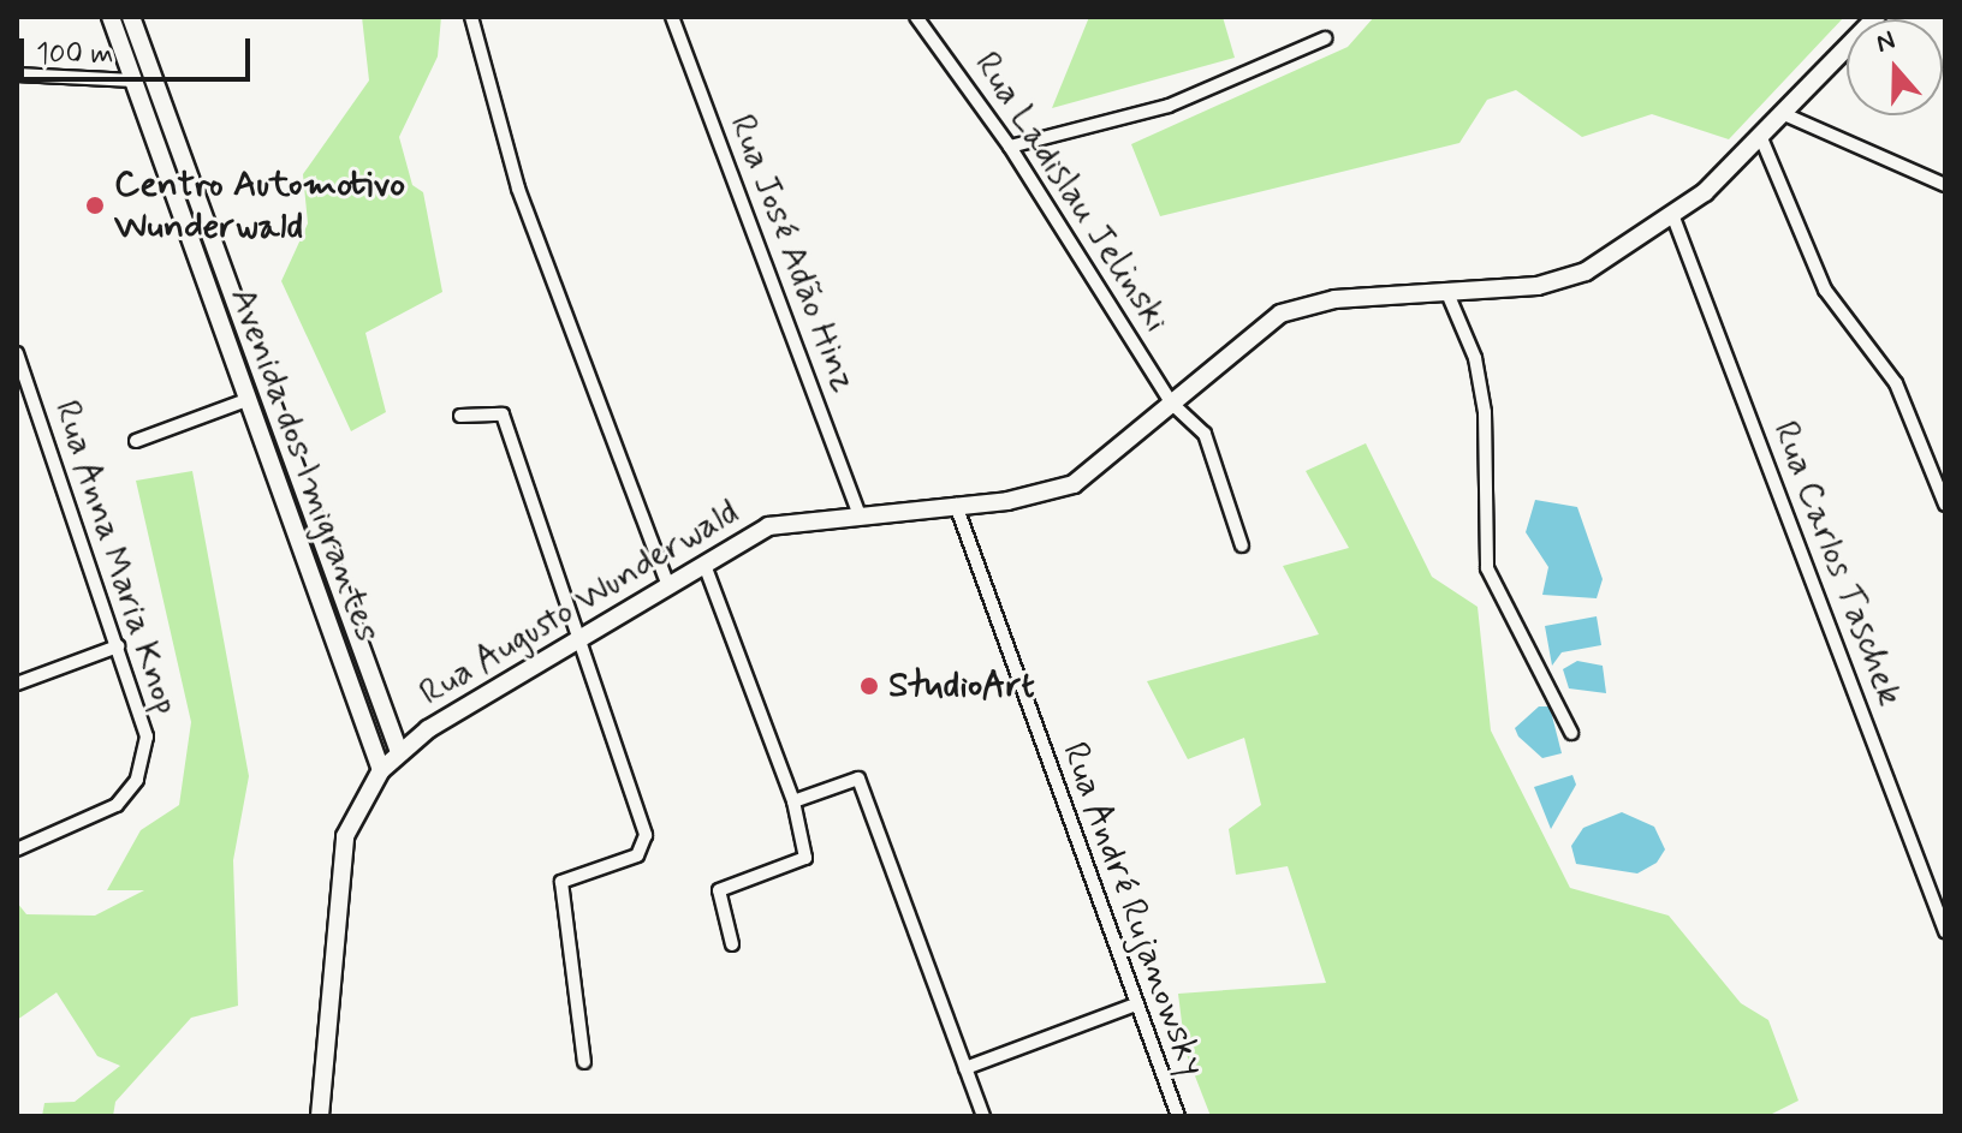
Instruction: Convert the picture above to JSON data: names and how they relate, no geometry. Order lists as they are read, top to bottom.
{
  "streets": {
    "main road": ["Avenida dos Imigrantes", "Rua Augusto Wunderwald"],
    "street": [
      "Rua Ladislau Jelinski",
      "Rua José Adão Hinz",
      "Rua Anna Maria Knop",
      "Rua Carlos Taschek",
      "Rua André Rujanowsky"
    ]
  },
  "crossings": [
    ["Rua Ladislau Jelinski", "Rua Augusto Wunderwald"],
    ["Rua José Adão Hinz", "Rua Augusto Wunderwald"],
    ["Avenida dos Imigrantes", "Rua Augusto Wunderwald"],
    ["Rua Carlos Taschek", "Rua Augusto Wunderwald"],
    ["Rua Augusto Wunderwald", "Rua André Rujanowsky"]
  ],
  "places": ["Centro Automotivo Wunderwald", "StudioArt"],
  "scale_bar": "100 m",
  "north": "top"
}
